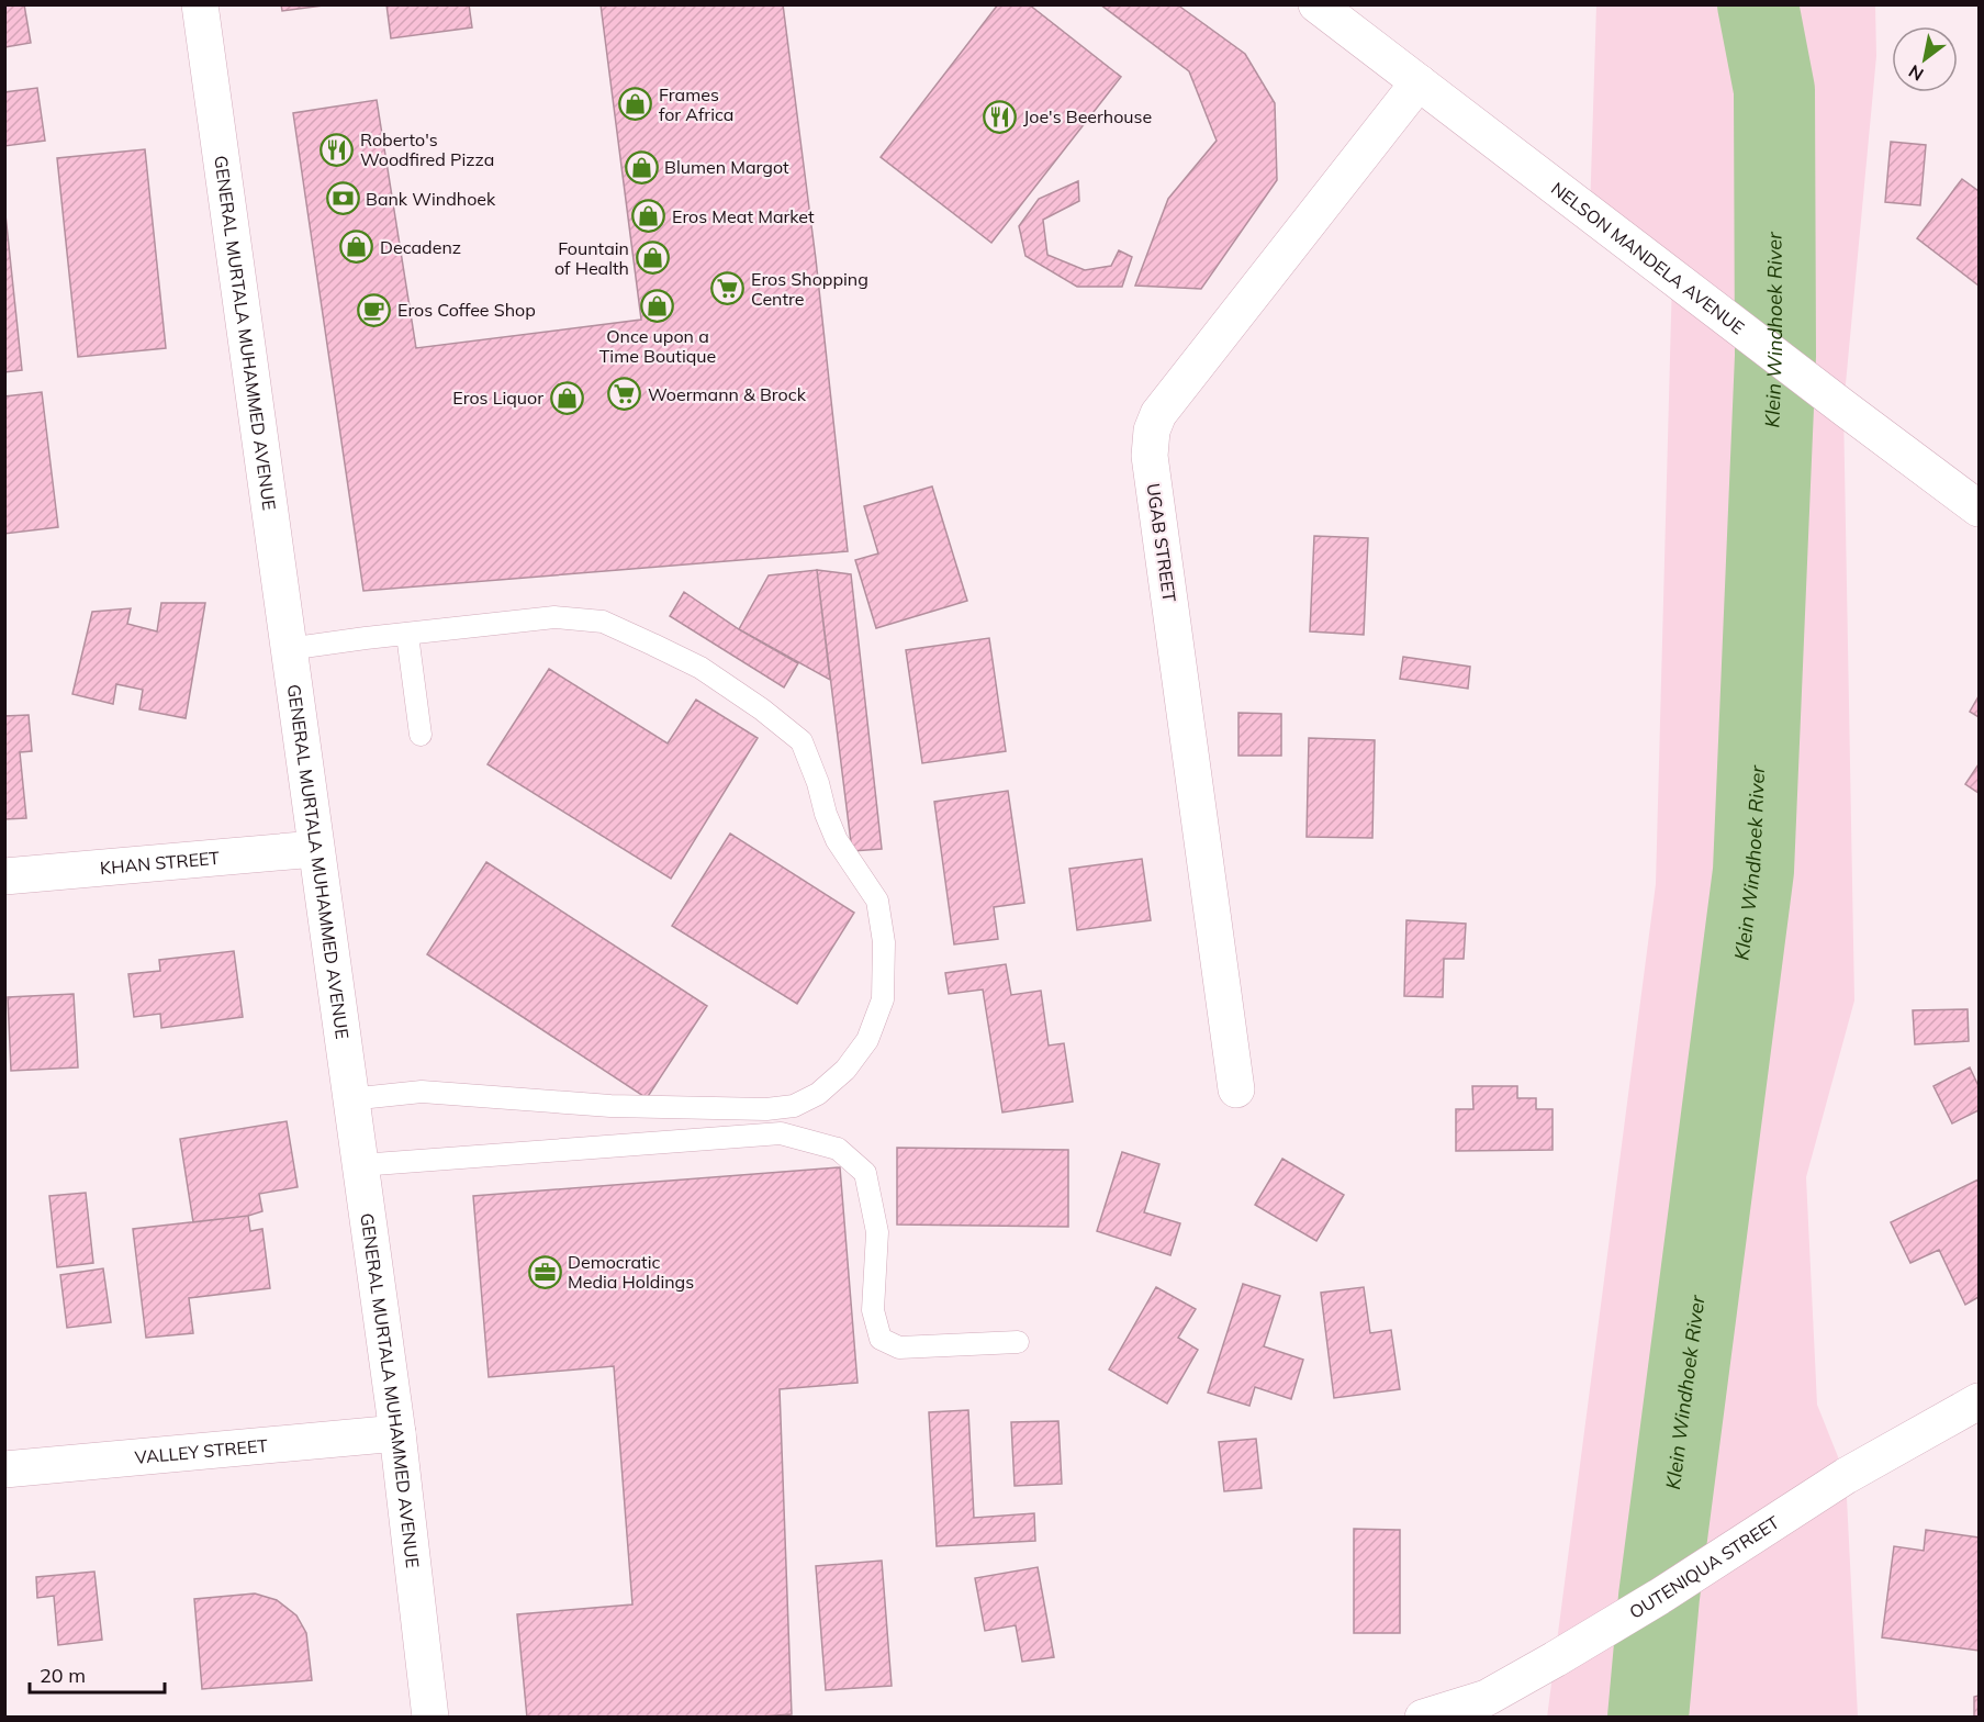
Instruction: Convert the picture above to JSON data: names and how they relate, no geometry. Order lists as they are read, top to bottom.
{
  "streets": {
    "street": [
      "NELSON MANDELA AVENUE",
      "GENERAL MURTALA MUHAMMED AVENUE",
      "UGAB STREET",
      "KHAN STREET",
      "VALLEY STREET",
      "OUTENIQUA STREET"
    ]
  },
  "crossings": [
    ["NELSON MANDELA AVENUE", "UGAB STREET"],
    ["GENERAL MURTALA MUHAMMED AVENUE", "KHAN STREET"],
    ["GENERAL MURTALA MUHAMMED AVENUE", "VALLEY STREET"]
  ],
  "water": ["Klein Windhoek River"],
  "places": {
    "shop": [
      "Frames for Africa",
      "Blumen Margot",
      "Eros Meat Market",
      "Decadenz",
      "Fountain of Health",
      "Once upon a Time Boutique",
      "Eros Liquor"
    ],
    "restaurant": ["Joe's Beerhouse", "Roberto's Woodfired Pizza"],
    "bank": ["Bank Windhoek"],
    "supermarket": ["Eros Shopping Centre", "Woermann & Brock"],
    "cafe": ["Eros Coffee Shop"],
    "office": ["Democratic Media Holdings"]
  },
  "scale_bar": "20 m",
  "north": "bottom left"
}
